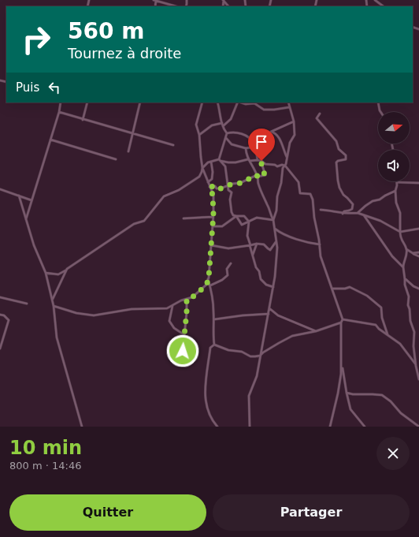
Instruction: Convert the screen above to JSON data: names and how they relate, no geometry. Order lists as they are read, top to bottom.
{
  "north": "right",
  "page": {
    "turn": ["560 m", "Tournez à droite"],
    "then": "Puis",
    "heading": ["10 min", "800 m · 14:46"],
    "buttons": ["Quitter", "Partager"]
  }
}
